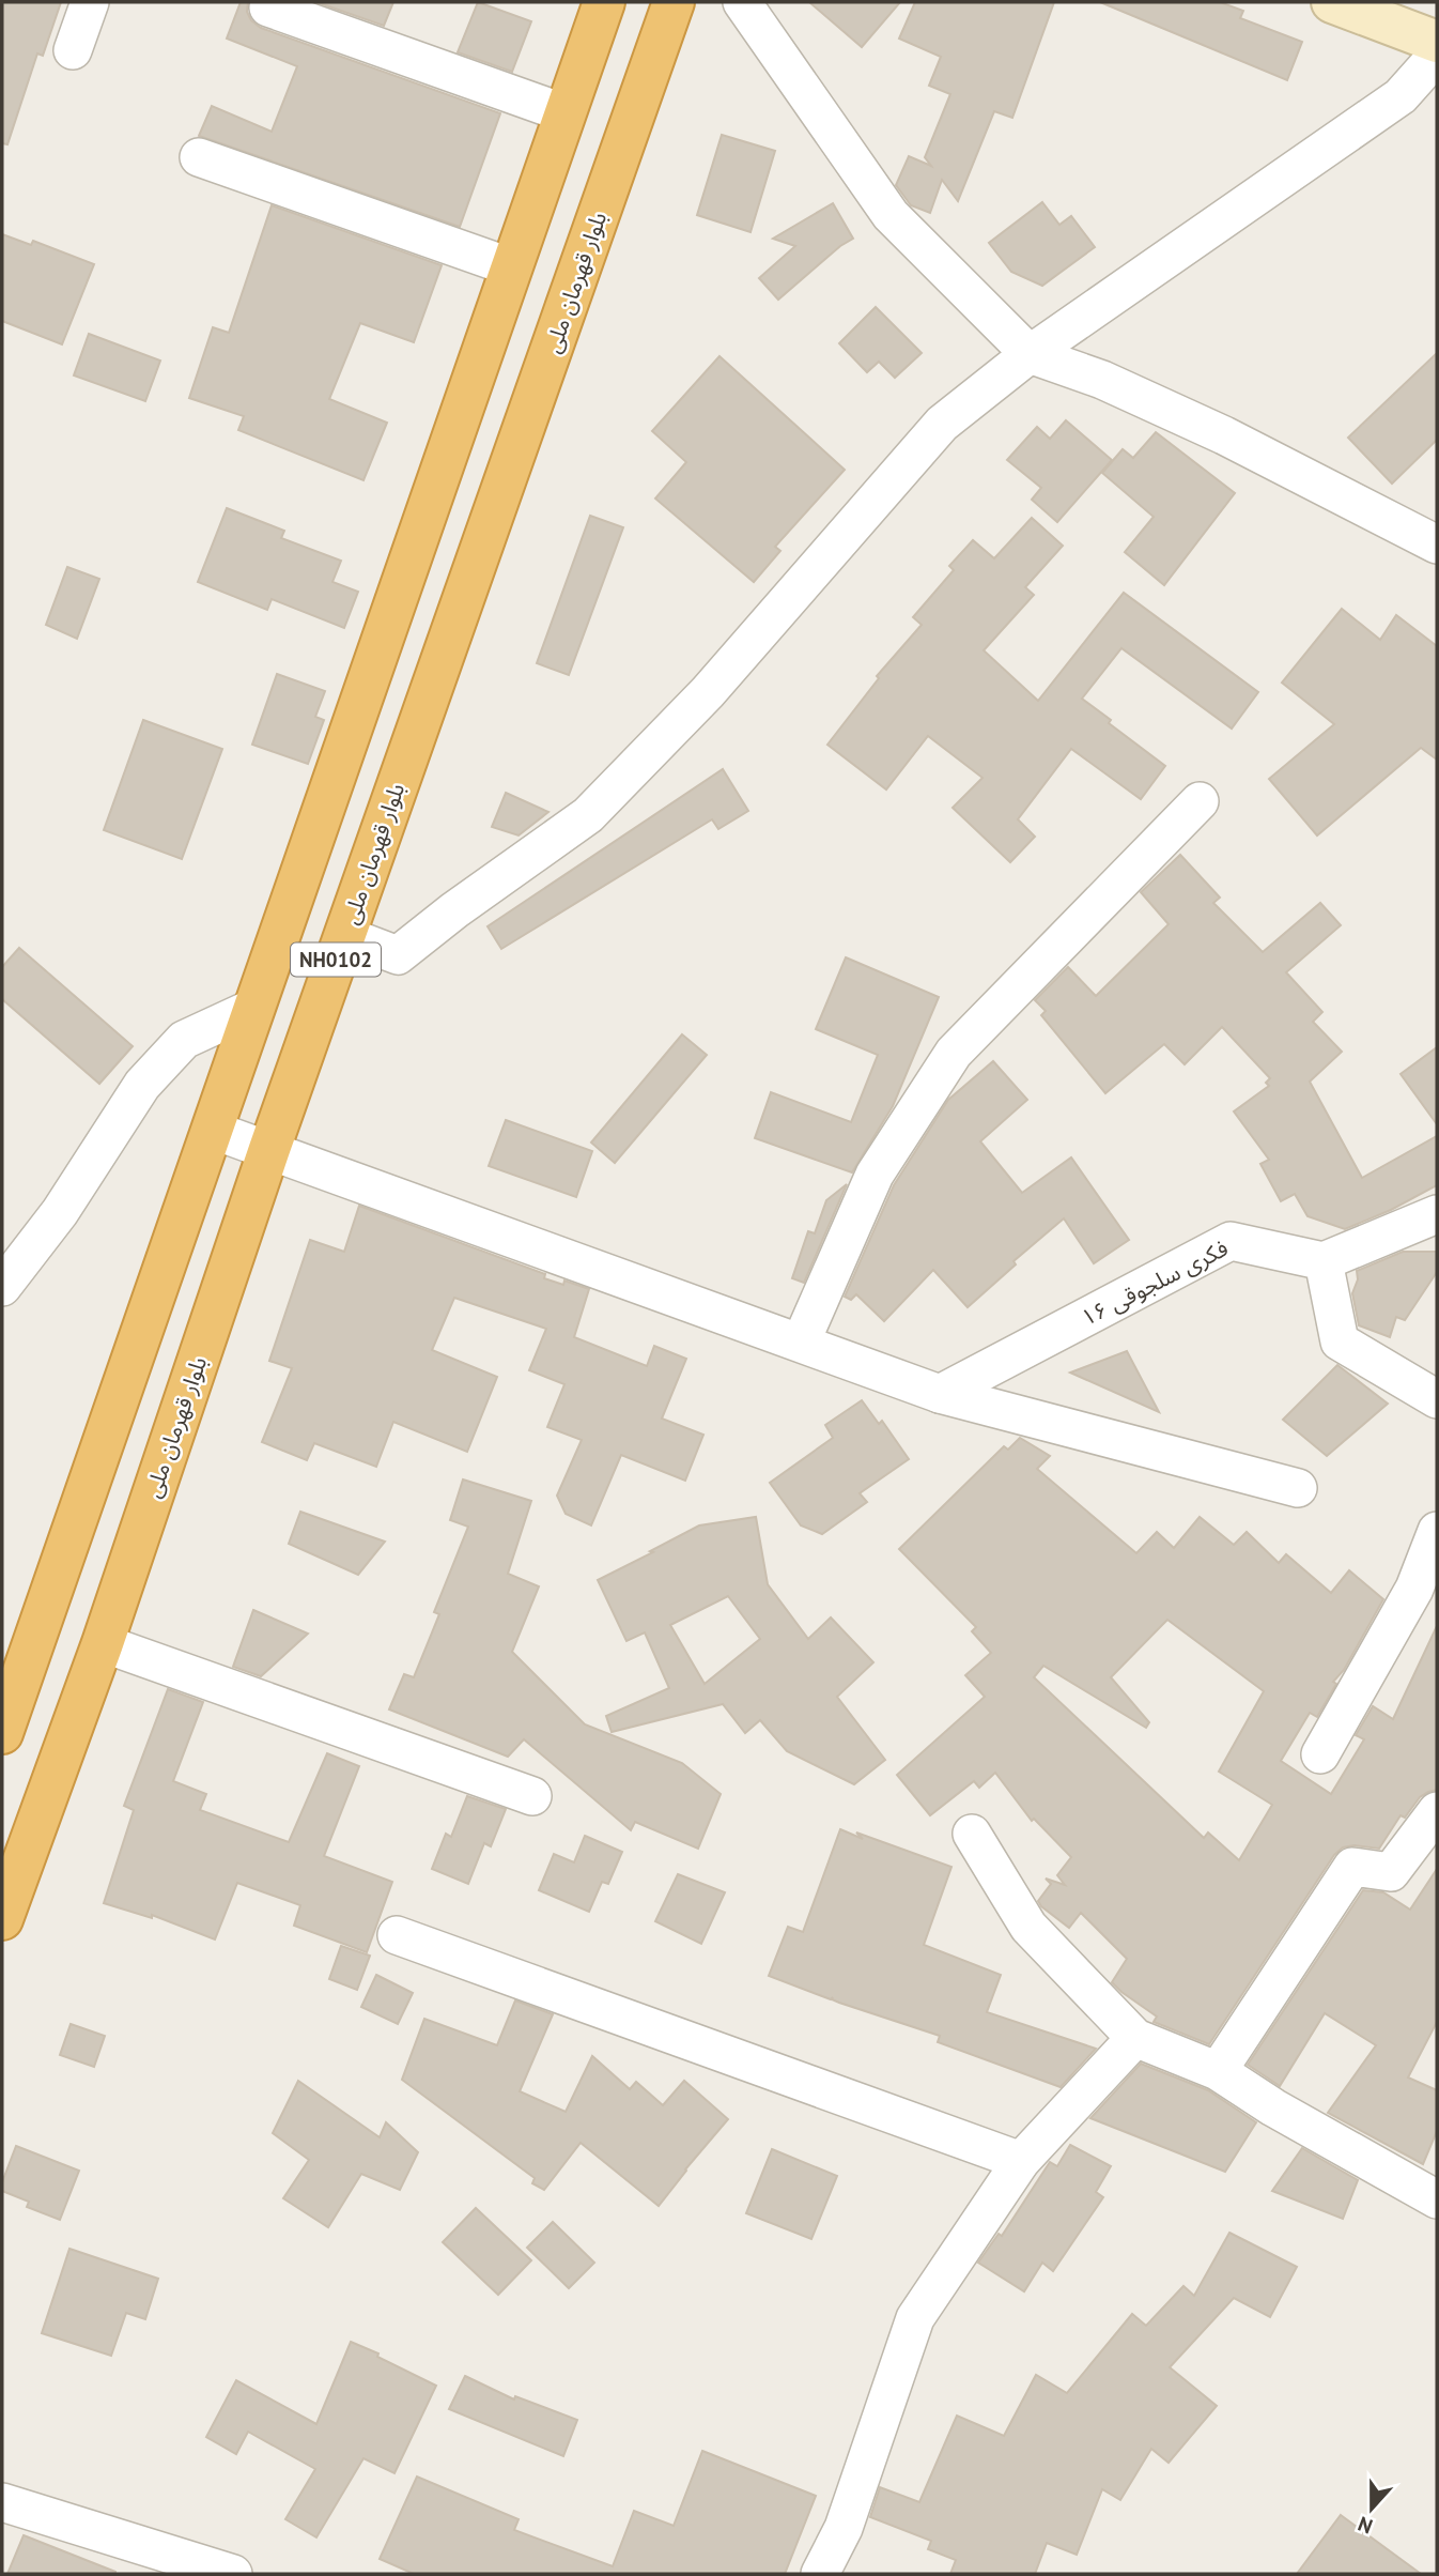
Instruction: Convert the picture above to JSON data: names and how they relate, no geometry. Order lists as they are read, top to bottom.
{
  "streets": {
    "highway": ["بلوار قهرمان ملی", "NH0102"],
    "street": ["فکری سلجوقی ۱۶"]
  },
  "north": "bottom"
}
